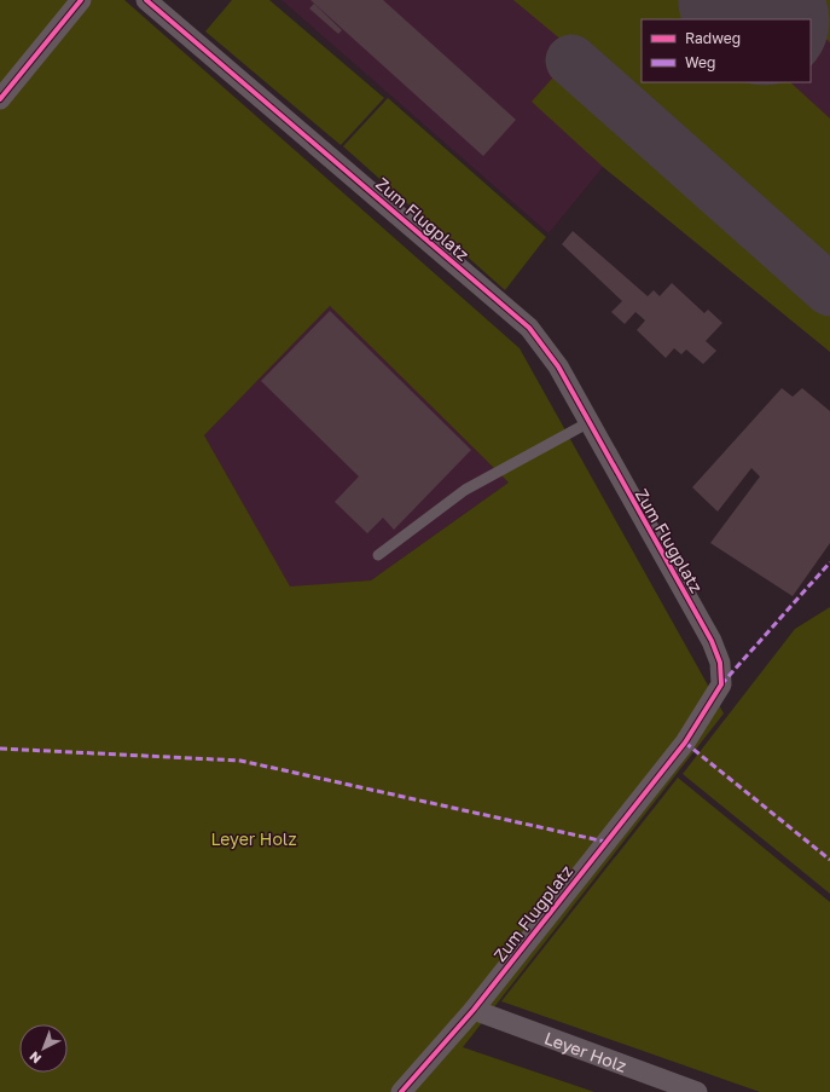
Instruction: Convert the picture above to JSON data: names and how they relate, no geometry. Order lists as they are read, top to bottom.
{
  "streets": {
    "street": ["Zum Flugplatz", "Leyer Holz"]
  },
  "crossings": [
    ["Zum Flugplatz", "Leyer Holz"]
  ],
  "parks": ["Leyer Holz"],
  "legend": ["Radweg", "Weg"],
  "north": "bottom left"
}
